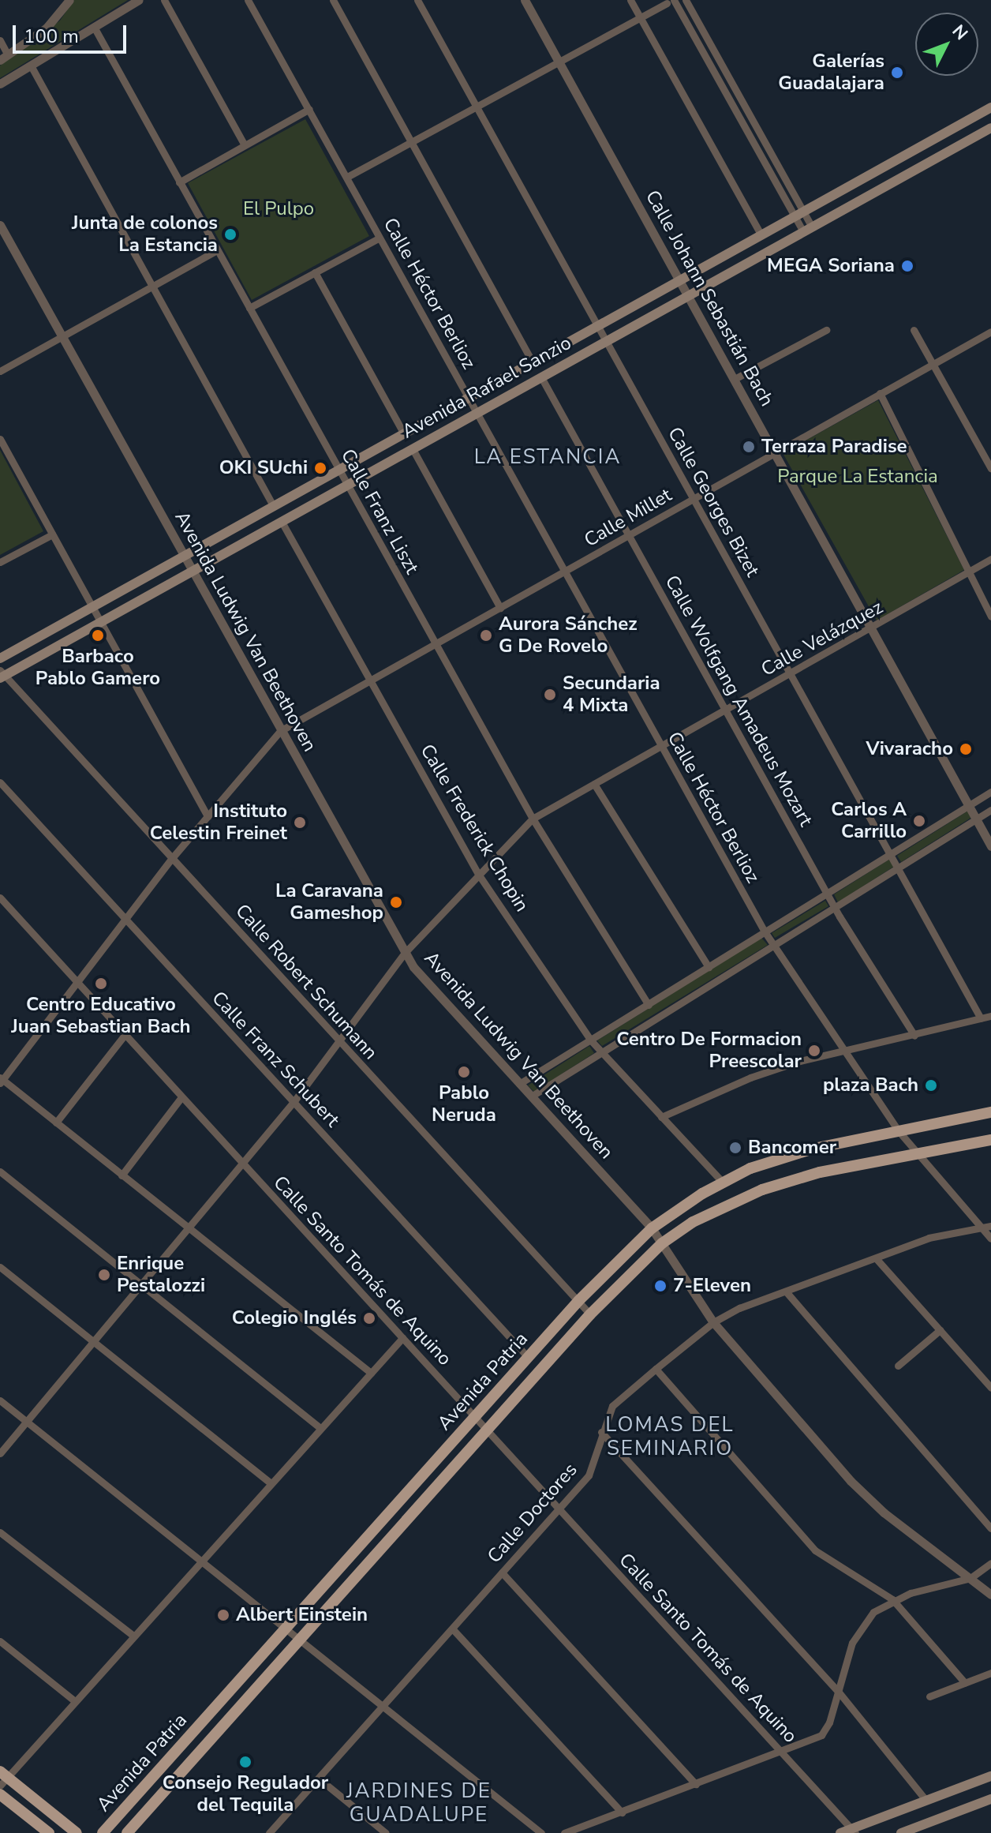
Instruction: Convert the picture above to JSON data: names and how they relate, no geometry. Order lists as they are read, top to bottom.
{
  "streets": {
    "main road": ["Avenida Rafael Sanzio", "Avenida Patria"],
    "street": [
      "Calle Héctor Berlioz",
      "Calle Johann Sebastián Bach",
      "Calle Georges Bizet",
      "Calle Franz Liszt",
      "Calle Millet",
      "Avenida Ludwig Van Beethoven",
      "Calle Velázquez",
      "Calle Wolfgang Amadeus Mozart",
      "Calle Frederick Chopin",
      "Calle Robert Schumann",
      "Calle Franz Schubert",
      "Calle Santo Tomás de Aquino",
      "Calle Doctores"
    ]
  },
  "crossings": [
    ["Calle Héctor Berlioz", "Avenida Rafael Sanzio"],
    ["Calle Héctor Berlioz", "Calle Millet"],
    ["Calle Héctor Berlioz", "Calle Velázquez"],
    ["Calle Héctor Berlioz", "Avenida Patria"],
    ["Calle Héctor Berlioz", "Calle Doctores"],
    ["Calle Johann Sebastián Bach", "Avenida Rafael Sanzio"],
    ["Calle Johann Sebastián Bach", "Calle Millet"],
    ["Calle Johann Sebastián Bach", "Calle Velázquez"],
    ["Avenida Rafael Sanzio", "Calle Georges Bizet"],
    ["Avenida Rafael Sanzio", "Calle Franz Liszt"],
    ["Avenida Rafael Sanzio", "Avenida Ludwig Van Beethoven"],
    ["Avenida Rafael Sanzio", "Calle Wolfgang Amadeus Mozart"],
    ["Avenida Rafael Sanzio", "Calle Frederick Chopin"],
    ["Avenida Rafael Sanzio", "Calle Robert Schumann"],
    ["Calle Georges Bizet", "Calle Millet"],
    ["Calle Georges Bizet", "Calle Velázquez"],
    ["Calle Franz Liszt", "Calle Millet"],
    ["Calle Franz Liszt", "Calle Velázquez"],
    ["Calle Millet", "Avenida Ludwig Van Beethoven"],
    ["Calle Millet", "Calle Wolfgang Amadeus Mozart"],
    ["Calle Millet", "Calle Frederick Chopin"],
    ["Calle Millet", "Calle Robert Schumann"],
    ["Calle Millet", "Calle Franz Schubert"],
    ["Calle Millet", "Calle Santo Tomás de Aquino"],
    ["Avenida Ludwig Van Beethoven", "Calle Velázquez"],
    ["Avenida Ludwig Van Beethoven", "Avenida Patria"],
    ["Avenida Ludwig Van Beethoven", "Calle Doctores"],
    ["Calle Velázquez", "Calle Wolfgang Amadeus Mozart"],
    ["Calle Velázquez", "Calle Frederick Chopin"],
    ["Calle Velázquez", "Calle Robert Schumann"],
    ["Calle Velázquez", "Calle Franz Schubert"],
    ["Calle Velázquez", "Calle Santo Tomás de Aquino"],
    ["Calle Frederick Chopin", "Avenida Patria"],
    ["Calle Robert Schumann", "Avenida Patria"],
    ["Calle Franz Schubert", "Avenida Patria"],
    ["Calle Santo Tomás de Aquino", "Avenida Patria"],
    ["Calle Santo Tomás de Aquino", "Calle Doctores"]
  ],
  "districts": ["LA ESTANCIA", "LOMAS DEL SEMINARIO", "JARDINES DE GUADALUPE"],
  "parks": ["El Pulpo", "Parque La Estancia"],
  "places": [
    "Galerías Guadalajara",
    "Junta de colonos La Estancia",
    "MEGA Soriana",
    "Terraza Paradise",
    "OKI SUchi",
    "Barbaco Pablo Gamero",
    "Aurora Sánchez G De Rovelo",
    "Secundaria 4 Mixta",
    "Vivaracho",
    "Carlos A Carrillo",
    "Instituto Celestin Freinet",
    "La Caravana Gameshop",
    "Centro Educativo Juan Sebastian Bach",
    "Centro De Formacion Preescolar",
    "Pablo Neruda",
    "plaza Bach",
    "Bancomer",
    "Enrique Pestalozzi",
    "7-Eleven",
    "Colegio Inglés",
    "Albert Einstein",
    "Consejo Regulador del Tequila"
  ],
  "scale_bar": "100 m",
  "north": "top right"
}
